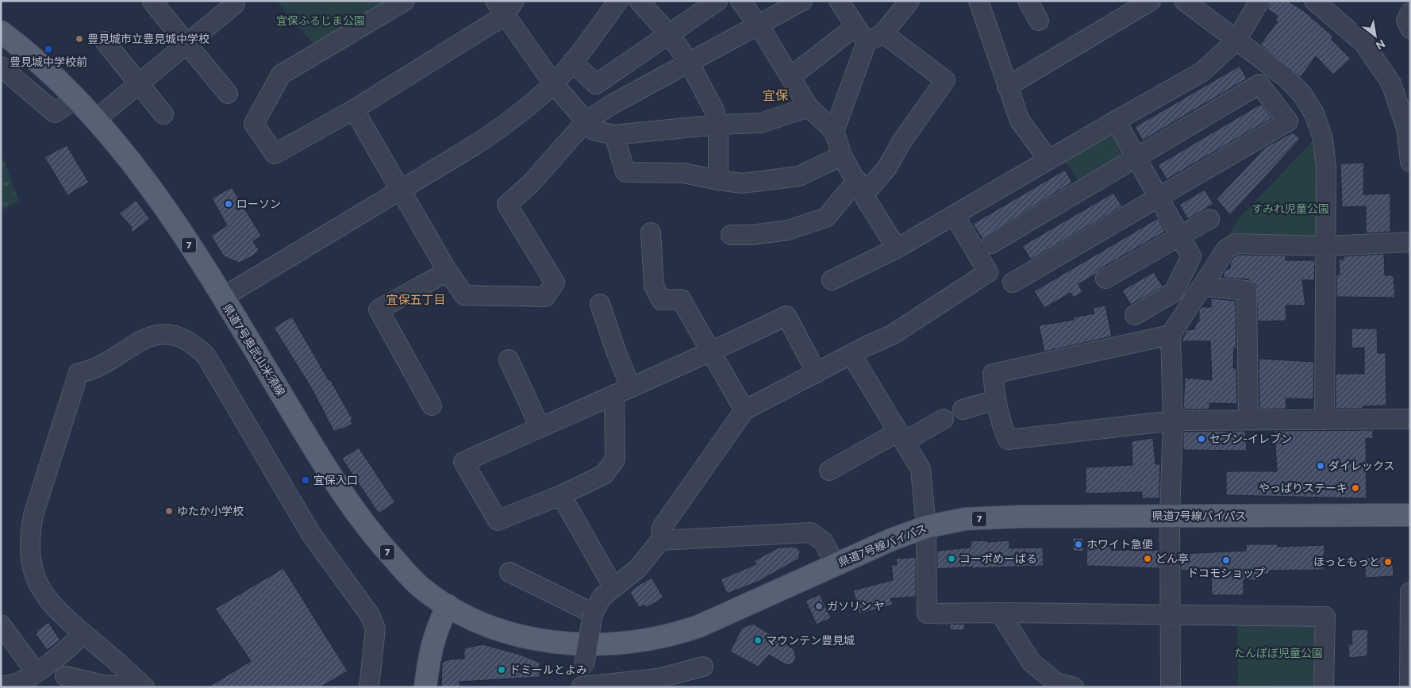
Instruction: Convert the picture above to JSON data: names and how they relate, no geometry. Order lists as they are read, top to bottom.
{
  "streets": {
    "main road": ["7", "県道7号奥武山米須線", "県道7号線バイパス"]
  },
  "crossings": [
    ["県道7号奥武山米須線", "県道7号線バイパス"]
  ],
  "districts": ["宜保", "宜保五丁目"],
  "parks": ["宜保ふるじま公園", "すみれ児童公園", "たんぽぽ児童公園"],
  "places": {
    "other": [
      "豊見城市立豊見城中学校",
      "ローソン",
      "セブン-イレブン",
      "ダイレックス",
      "やっぱりステーキ",
      "ゆたか小学校",
      "ホワイト急便",
      "コーポめーばる",
      "どん亭",
      "ドコモショップ",
      "ほっともっと",
      "ガソリン ヤ",
      "マウンテン豊見城",
      "ドミールとよみ"
    ],
    "transit": ["豊見城中学校前", "宜保入口"]
  },
  "north": "bottom right"
}
